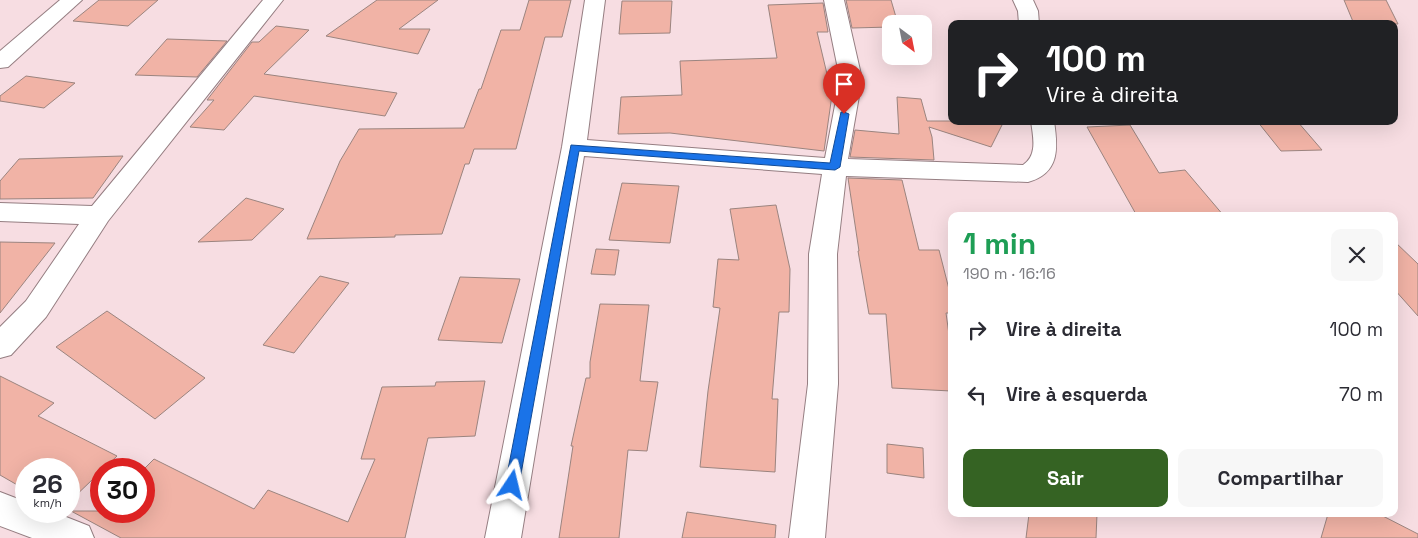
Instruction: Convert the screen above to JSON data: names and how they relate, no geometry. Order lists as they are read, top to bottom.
{
  "north": "bottom right",
  "page": {
    "turn": ["100 m", "Vire à direita"],
    "heading": ["1 min", "190 m · 16:16"],
    "list": [
      {
        "name": "Vire à direita",
        "value": "100 m"
      },
      {
        "name": "Vire à esquerda",
        "value": "70 m"
      }
    ],
    "buttons": ["Sair", "Compartilhar"],
    "speed": "26 km/h",
    "limit": "30"
  }
}
